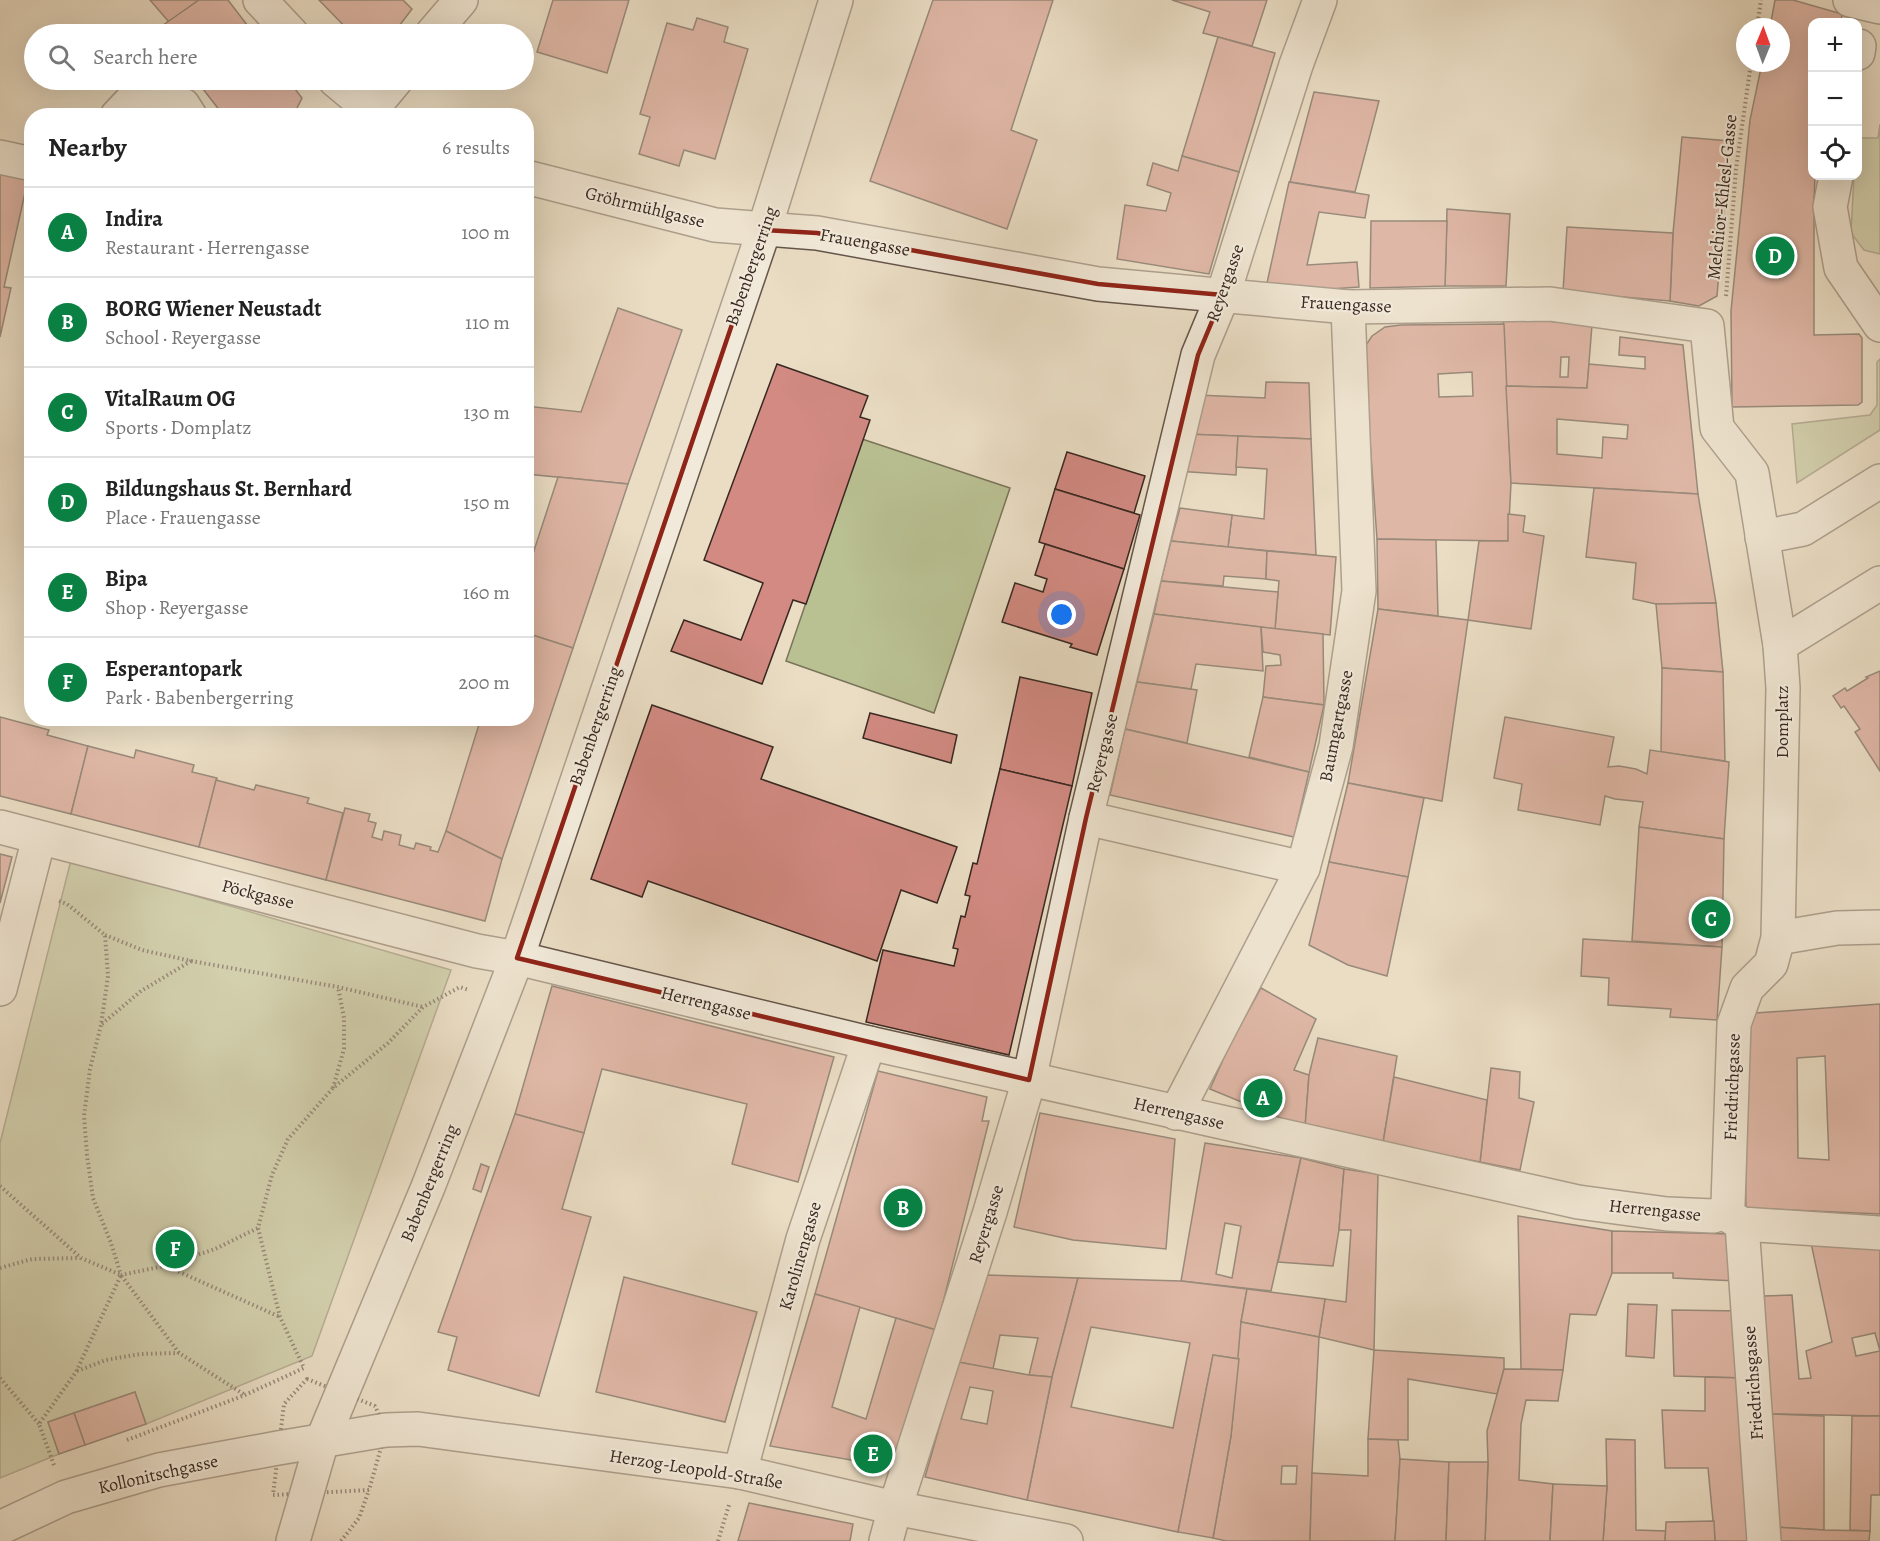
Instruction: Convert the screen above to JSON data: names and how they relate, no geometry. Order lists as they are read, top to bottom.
{
  "streets": {
    "street": [
      "Gröhrmühlgasse",
      "Frauengasse",
      "Babenbergerring",
      "Reyergasse",
      "Domplatz",
      "Baumgartgasse",
      "Pöckgasse",
      "Herrengasse",
      "Friedrichgasse",
      "Karolinengasse",
      "Friedrichsgasse",
      "Herzog-Leopold-Straße",
      "Kollonitschgasse"
    ],
    "path": ["Melchior-Khlesl-Gasse"]
  },
  "crossings": [
    ["Melchior-Khlesl-Gasse", "Frauengasse"],
    ["Gröhrmühlgasse", "Frauengasse"],
    ["Gröhrmühlgasse", "Babenbergerring"],
    ["Frauengasse", "Babenbergerring"],
    ["Frauengasse", "Reyergasse"],
    ["Frauengasse", "Baumgartgasse"],
    ["Babenbergerring", "Pöckgasse"],
    ["Babenbergerring", "Herrengasse"],
    ["Babenbergerring", "Herzog-Leopold-Straße"],
    ["Babenbergerring", "Kollonitschgasse"],
    ["Reyergasse", "Herrengasse"],
    ["Reyergasse", "Herzog-Leopold-Straße"],
    ["Domplatz", "Friedrichgasse"],
    ["Baumgartgasse", "Herrengasse"],
    ["Pöckgasse", "Herrengasse"],
    ["Herrengasse", "Friedrichgasse"],
    ["Herrengasse", "Karolinengasse"],
    ["Herrengasse", "Friedrichsgasse"],
    ["Friedrichgasse", "Friedrichsgasse"],
    ["Karolinengasse", "Herzog-Leopold-Straße"],
    ["Herzog-Leopold-Straße", "Kollonitschgasse"]
  ],
  "north": "top",
  "page": {
    "map_buttons": ["+", "−"],
    "search": "Search here",
    "heading": ["Nearby", "6 results"],
    "list": [
      {
        "mark": "A",
        "name": "Indira",
        "note": "Restaurant · Herrengasse",
        "value": "100 m"
      },
      {
        "mark": "B",
        "name": "BORG Wiener Neustadt",
        "note": "School · Reyergasse",
        "value": "110 m"
      },
      {
        "mark": "C",
        "name": "VitalRaum OG",
        "note": "Sports · Domplatz",
        "value": "130 m"
      },
      {
        "mark": "D",
        "name": "Bildungshaus St. Bernhard",
        "note": "Place · Frauengasse",
        "value": "150 m"
      },
      {
        "mark": "E",
        "name": "Bipa",
        "note": "Shop · Reyergasse",
        "value": "160 m"
      },
      {
        "mark": "F",
        "name": "Esperantopark",
        "note": "Park · Babenbergerring",
        "value": "200 m"
      }
    ],
    "pins": [
      "D",
      "C",
      "A",
      "B",
      "F",
      "E"
    ]
  }
}
